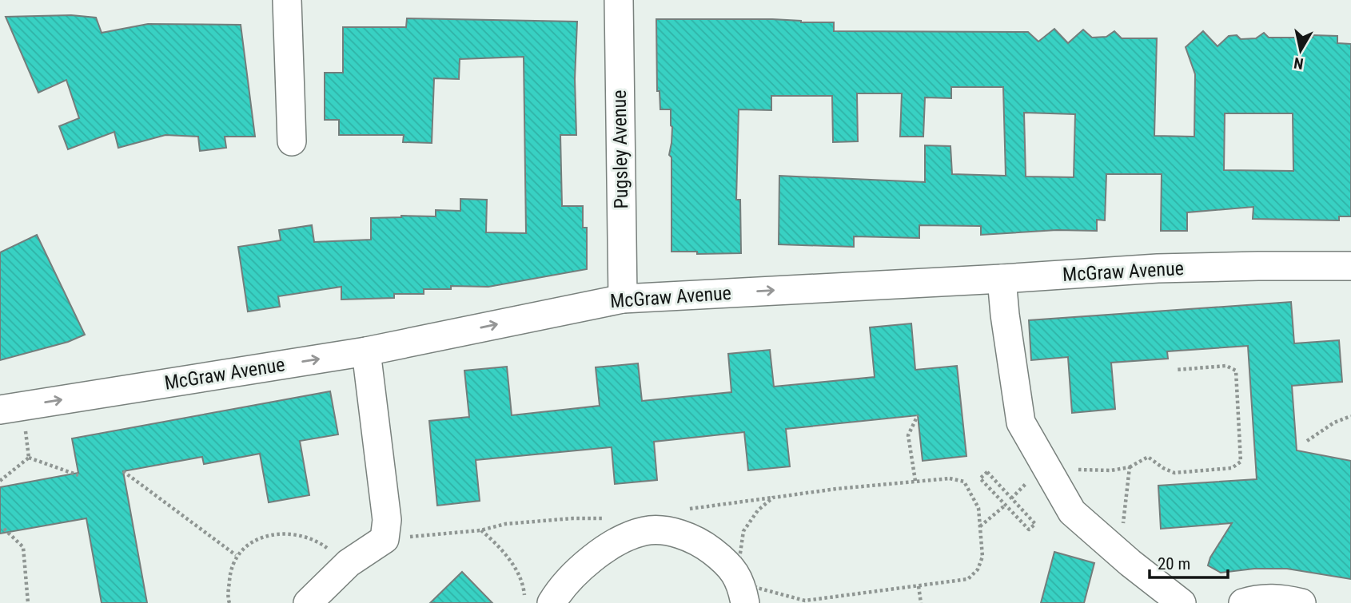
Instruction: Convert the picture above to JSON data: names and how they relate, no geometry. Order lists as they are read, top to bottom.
{
  "streets": {
    "street": ["Pugsley Avenue", "McGraw Avenue"]
  },
  "crossings": [
    ["Pugsley Avenue", "McGraw Avenue"]
  ],
  "one_way": ["McGraw Avenue"],
  "scale_bar": "20 m",
  "north": "bottom"
}
